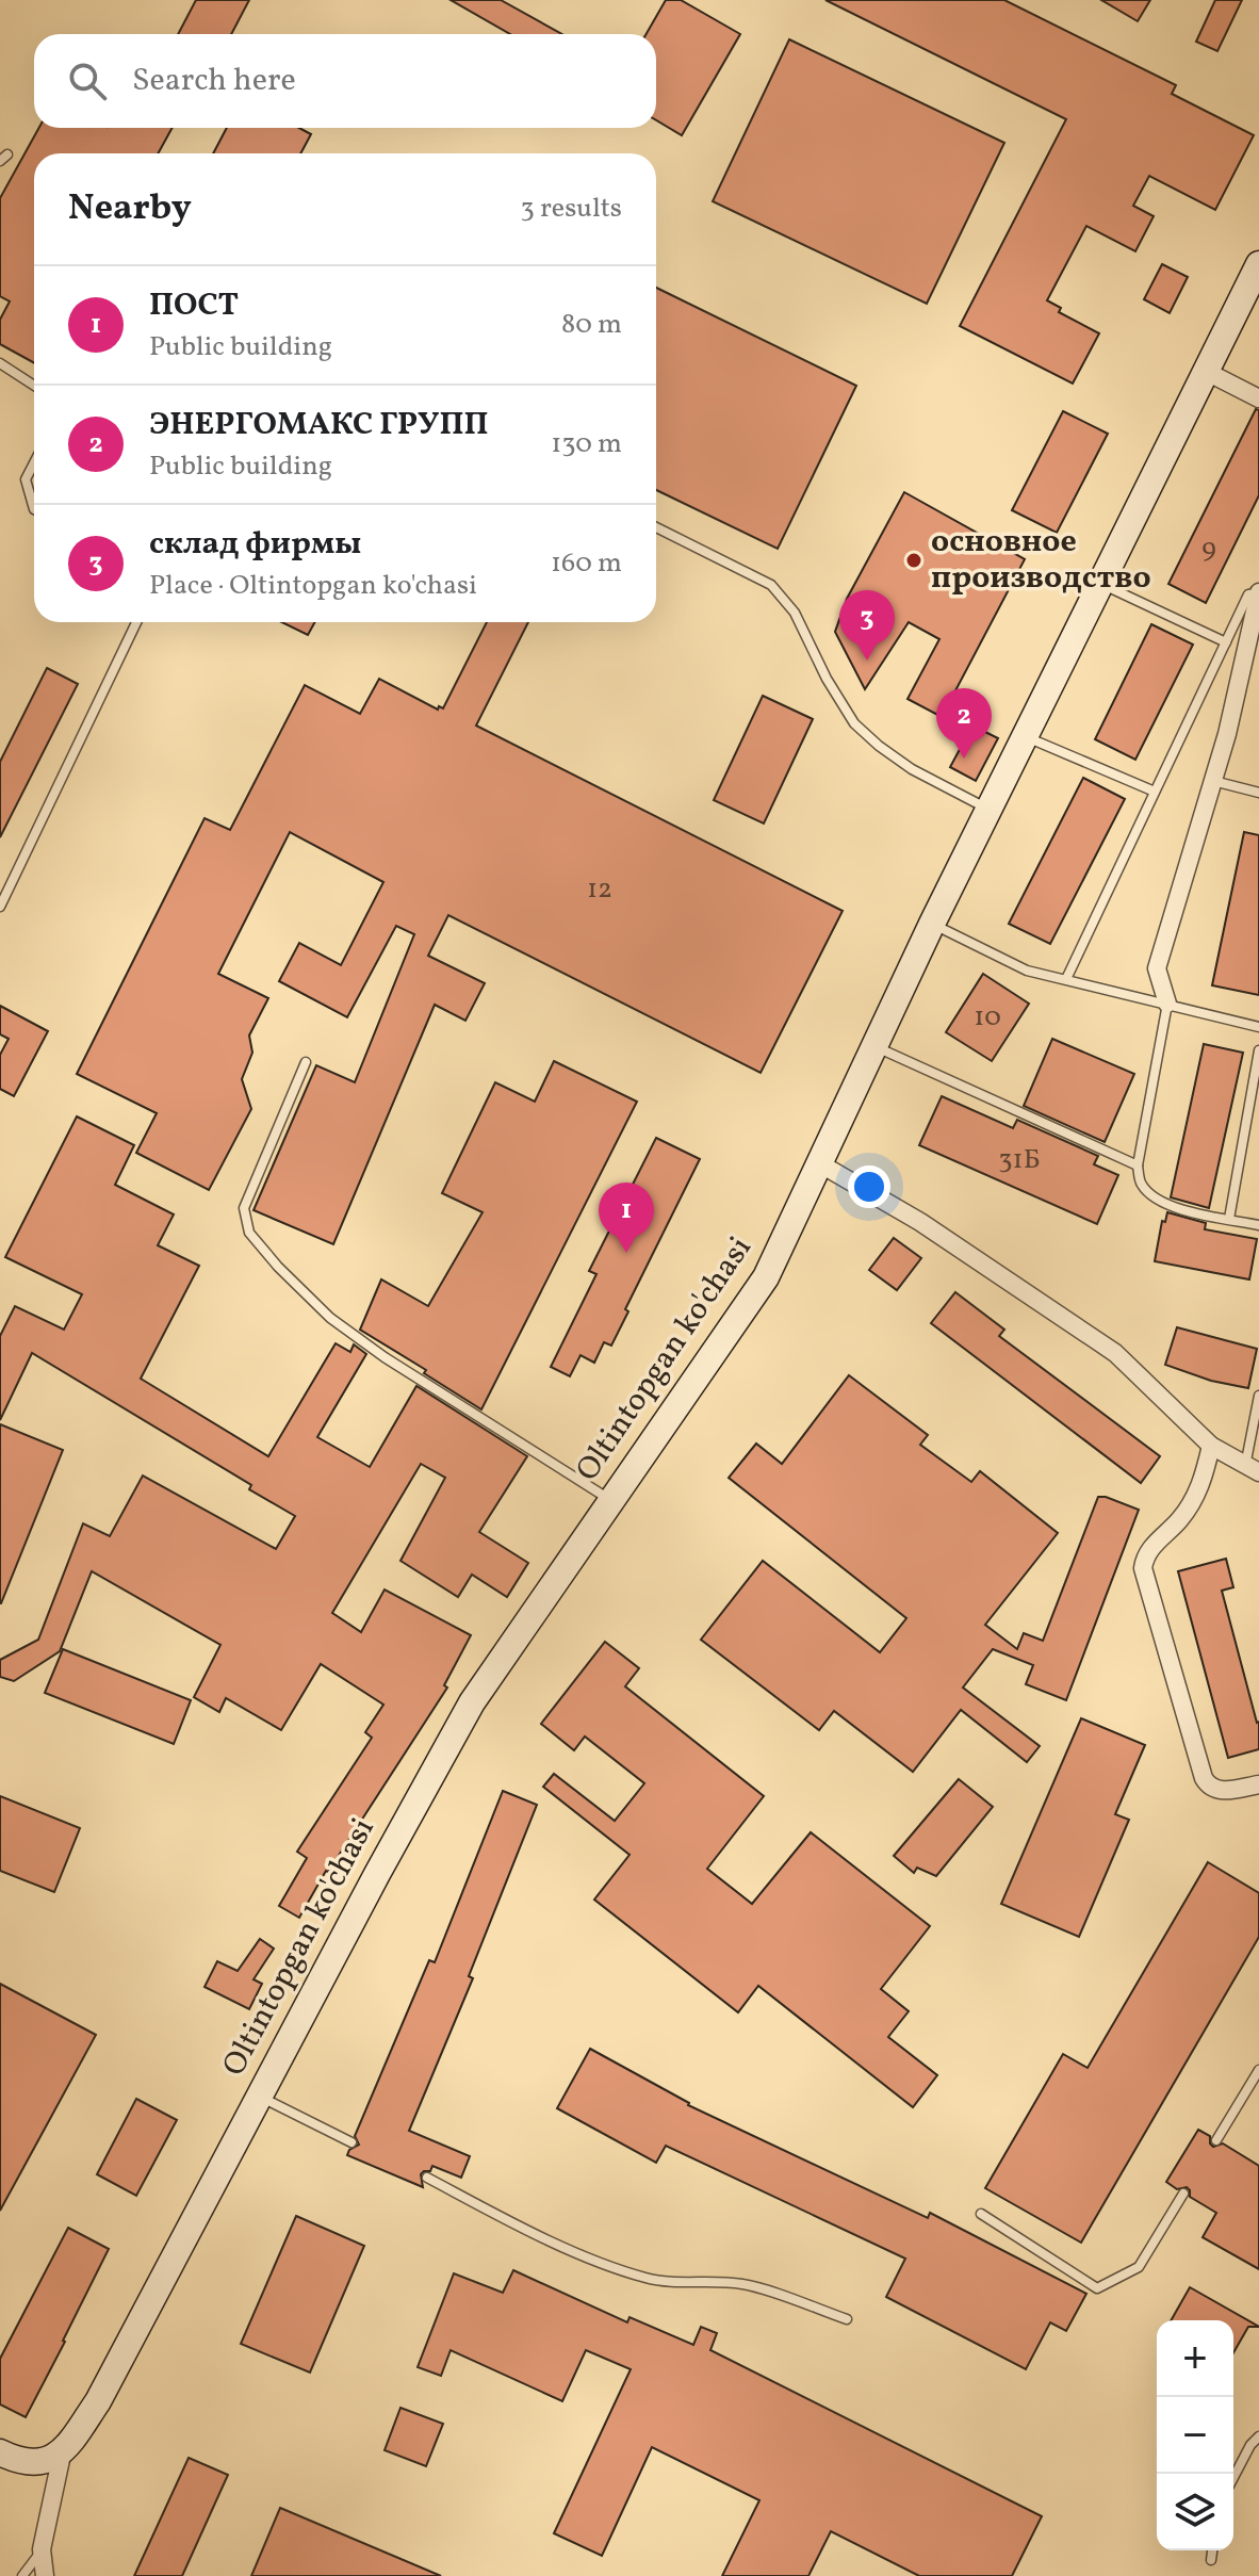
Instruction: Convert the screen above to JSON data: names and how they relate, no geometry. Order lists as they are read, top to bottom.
{
  "streets": {
    "street": ["Oltintopgan ko'chasi"]
  },
  "places": ["основное производство"],
  "house_numbers": [
    "9",
    "12",
    "10",
    "31Б"
  ],
  "page": {
    "search": "Search here",
    "heading": ["Nearby", "3 results"],
    "list": [
      {
        "mark": "1",
        "name": "ПОСТ",
        "note": "Public building",
        "value": "80 m"
      },
      {
        "mark": "2",
        "name": "ЭНЕРГОМАКС ГРУПП",
        "note": "Public building",
        "value": "130 m"
      },
      {
        "mark": "3",
        "name": "склад фирмы",
        "note": "Place · Oltintopgan ko'chasi",
        "value": "160 m"
      }
    ],
    "pins": ["3", "2", "1"],
    "map_buttons": ["+", "−"]
  }
}
